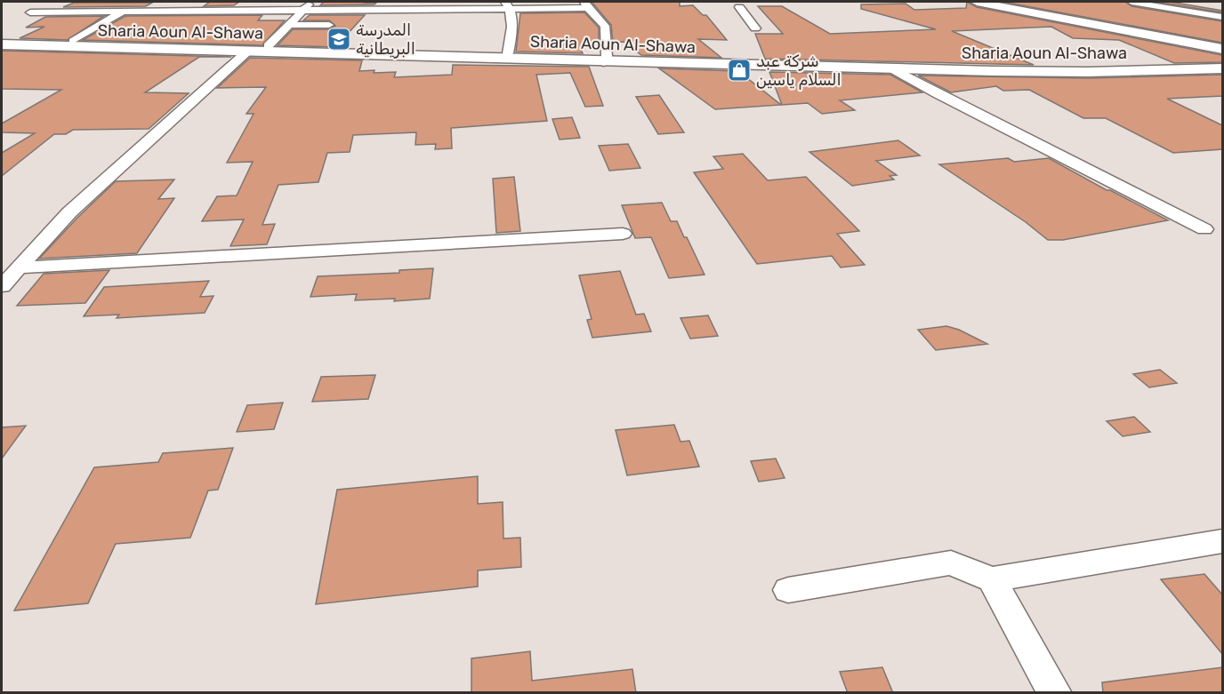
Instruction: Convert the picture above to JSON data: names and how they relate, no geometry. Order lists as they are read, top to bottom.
{
  "streets": {
    "main road": ["Sharia Aoun Al-Shawa"]
  },
  "places": {
    "school or university": ["المدرسة البريطانية"],
    "shop": ["شركة عبد السلام ياسين"]
  }
}
